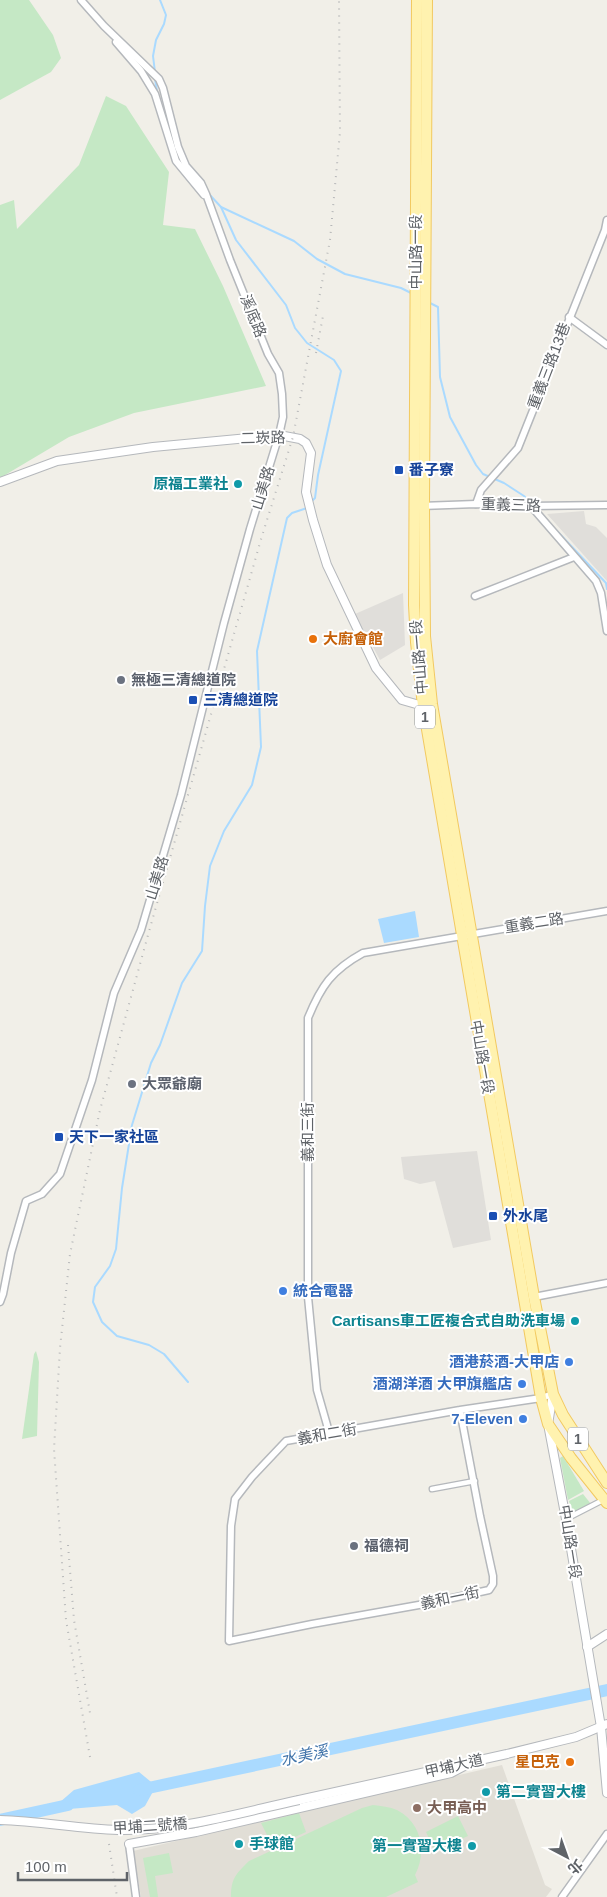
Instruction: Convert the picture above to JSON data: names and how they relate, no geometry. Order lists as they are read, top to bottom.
{
  "streets": {
    "main road": ["中山路一段", "1"],
    "street": [
      "溪底路",
      "重義三路13巷",
      "二崁路",
      "山美路",
      "重義三路",
      "重義二路",
      "義和三街",
      "義和二街",
      "義和一街",
      "甲埔大道",
      "甲埔二號橋"
    ]
  },
  "crossings": [
    ["中山路一段", "二崁路"],
    ["中山路一段", "重義三路"],
    ["中山路一段", "1"],
    ["中山路一段", "重義二路"],
    ["中山路一段", "義和三街"],
    ["中山路一段", "義和二街"],
    ["中山路一段", "甲埔大道"],
    ["溪底路", "二崁路"],
    ["溪底路", "山美路"],
    ["重義三路13巷", "重義三路"],
    ["二崁路", "山美路"],
    ["1", "義和二街"],
    ["重義二路", "義和三街"],
    ["義和三街", "義和二街"],
    ["義和二街", "義和一街"],
    ["甲埔大道", "甲埔二號橋"]
  ],
  "water": ["水美溪"],
  "places": {
    "transit": [
      "番子寮",
      "三清總道院",
      "天下一家社區",
      "外水尾"
    ],
    "other": [
      "原福工業社",
      "大廚會館",
      "無極三清總道院",
      "大眾爺廟",
      "統合電器",
      "Cartisans車工匠複合式自助洗車場",
      "酒港菸酒-大甲店",
      "酒湖洋酒 大甲旗艦店",
      "7-Eleven",
      "福德祠",
      "星巴克",
      "第二實習大樓",
      "大甲高中",
      "手球館",
      "第一實習大樓"
    ]
  },
  "scale_bar": "100 m",
  "north": "bottom right"
}
